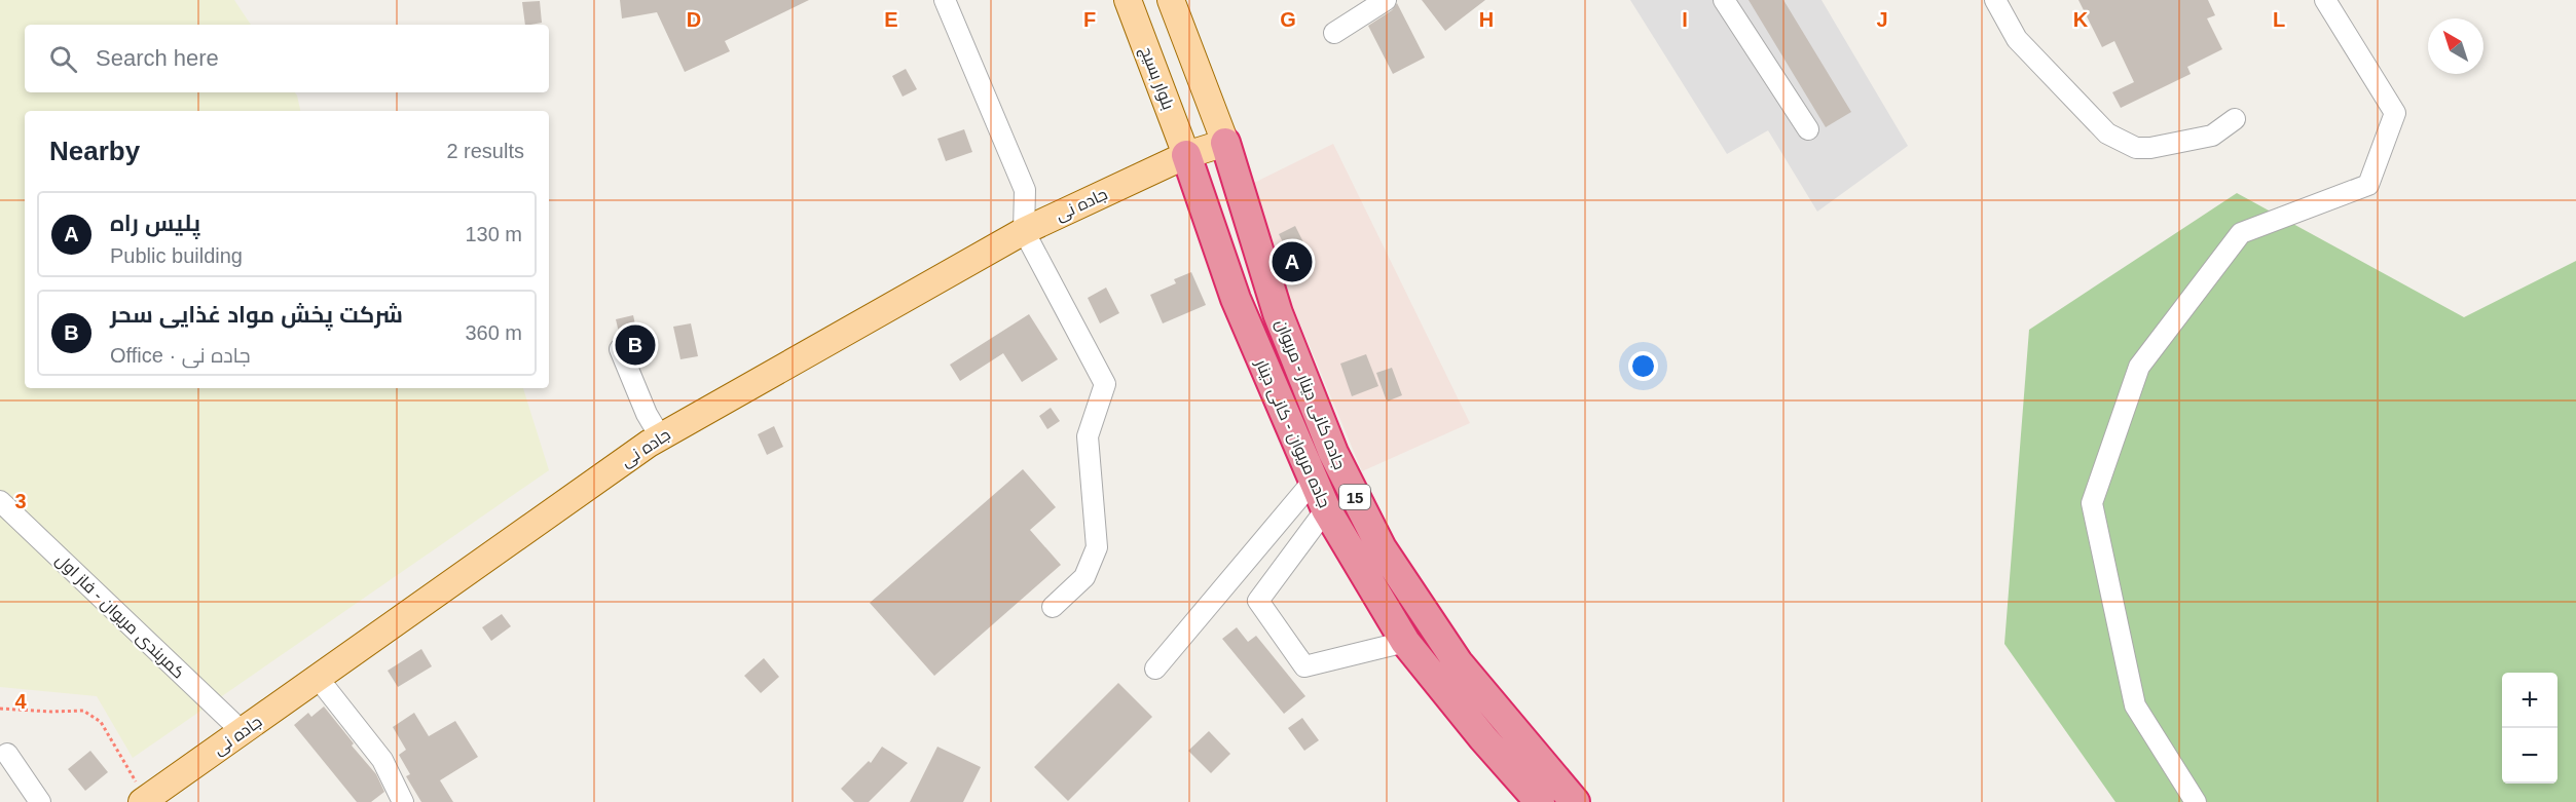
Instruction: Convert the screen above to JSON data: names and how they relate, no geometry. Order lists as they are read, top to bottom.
{
  "streets": {
    "highway": ["جاده کانی دینار - مریوان", "جاده مریوان - کانی دینار", "15"],
    "main road": ["بلوار بسیج", "جاده نی"],
    "street": ["کمربندی مریوان - فاز اول"]
  },
  "crossings": [
    ["بلوار بسیج", "جاده نی"],
    ["بلوار بسیج", "جاده مریوان - کانی دینار"],
    ["جاده نی", "جاده کانی دینار - مریوان"],
    ["جاده نی", "جاده مریوان - کانی دینار"],
    ["جاده نی", "15"],
    ["جاده نی", "کمربندی مریوان - فاز اول"],
    ["جاده کانی دینار - مریوان", "15"]
  ],
  "north": "top left",
  "page": {
    "search": "Search here",
    "heading": ["Nearby", "2 results"],
    "list": [
      {
        "mark": "A",
        "name": "پلیس راه",
        "note": "Public building",
        "value": "130 m"
      },
      {
        "mark": "B",
        "name": "شرکت پخش مواد غذایی سحر",
        "note": "Office · جاده نی",
        "value": "360 m"
      }
    ],
    "pins": ["A", "B"],
    "map_buttons": ["+", "−"]
  },
  "grid": {
    "columns": [
      "D",
      "E",
      "F",
      "G",
      "H",
      "I",
      "J",
      "K",
      "L"
    ],
    "rows": ["3", "4"]
  }
}
